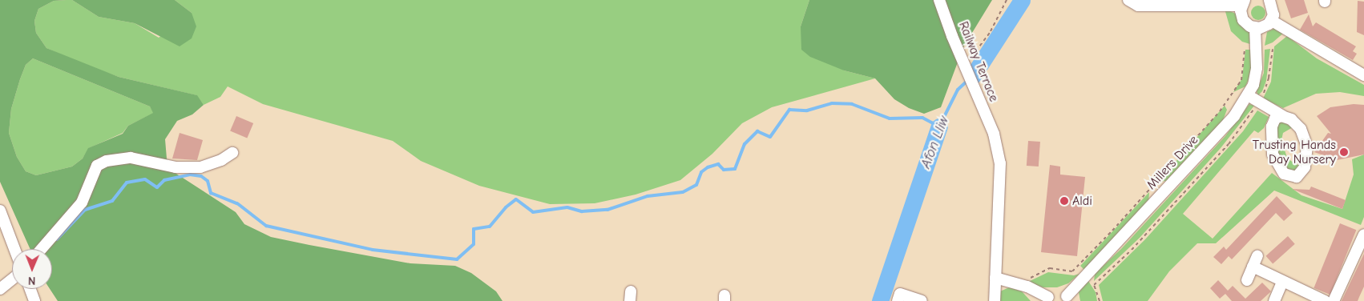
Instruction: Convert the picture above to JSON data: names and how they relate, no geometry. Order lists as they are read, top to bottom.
{
  "streets": {
    "street": ["Railway Terrace", "Millers Drive"]
  },
  "water": ["Afon Lliw"],
  "places": ["Trusting Hands Day Nursery", "Aldi"],
  "north": "bottom"
}
